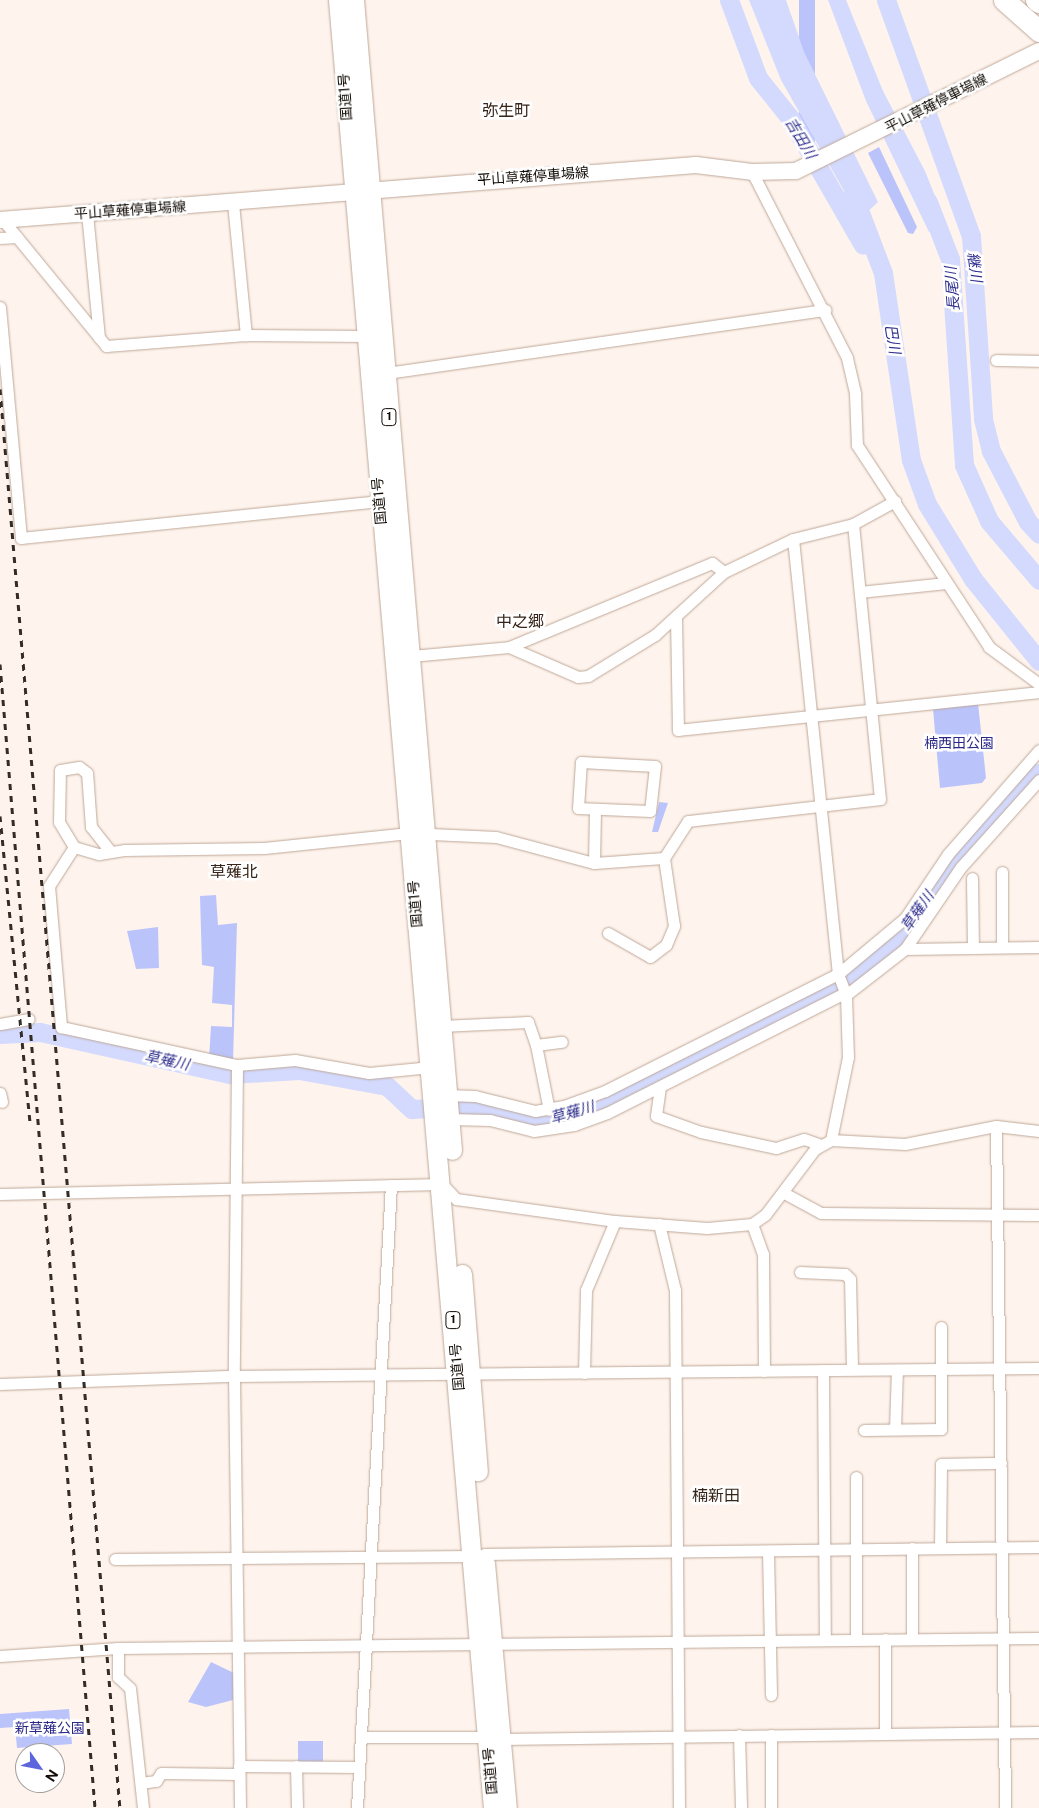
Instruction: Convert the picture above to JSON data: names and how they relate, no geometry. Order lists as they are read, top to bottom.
{
  "streets": {
    "highway": ["国道1号", "1"],
    "main road": ["平山草薙停車場線"]
  },
  "crossings": [
    ["国道1号", "平山草薙停車場線"]
  ],
  "districts": [
    "弥生町",
    "中之郷",
    "草薙北",
    "楠新田"
  ],
  "water": [
    "吉田川",
    "継川",
    "長尾川",
    "巴川",
    "草薙川"
  ],
  "parks": ["楠西田公園", "新草薙公園"],
  "north": "bottom right"
}
